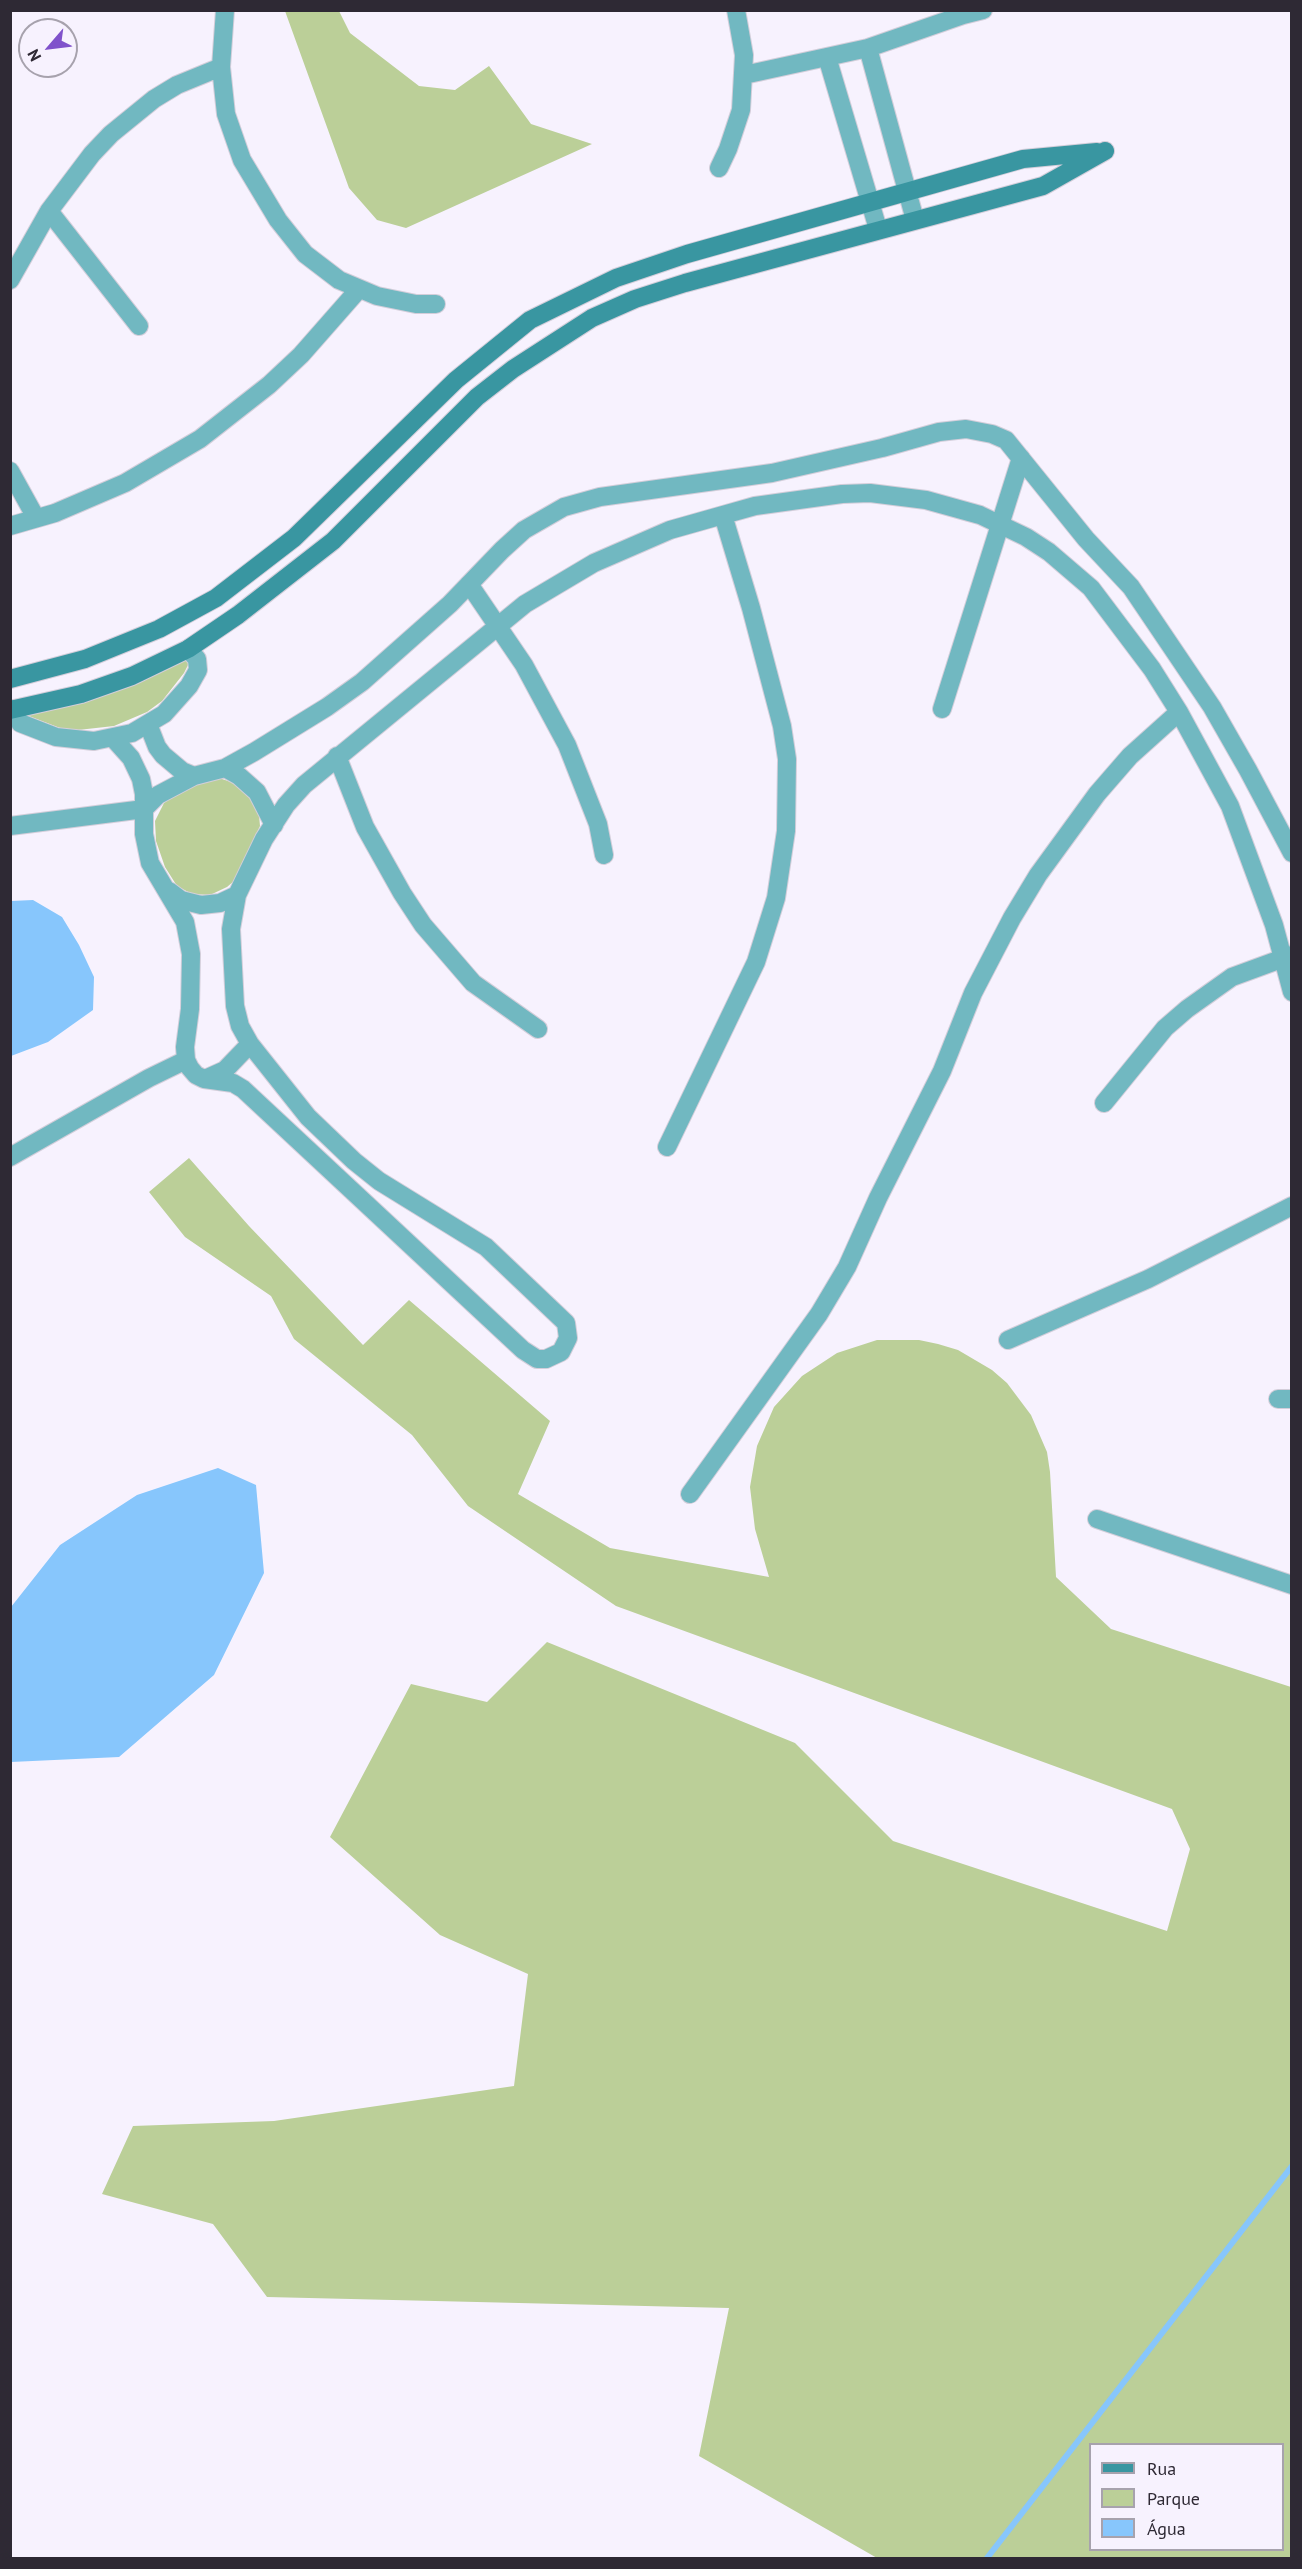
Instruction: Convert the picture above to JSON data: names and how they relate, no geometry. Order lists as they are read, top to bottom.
{
  "legend": ["Rua", "Parque", "Água"],
  "north": "bottom left"
}
